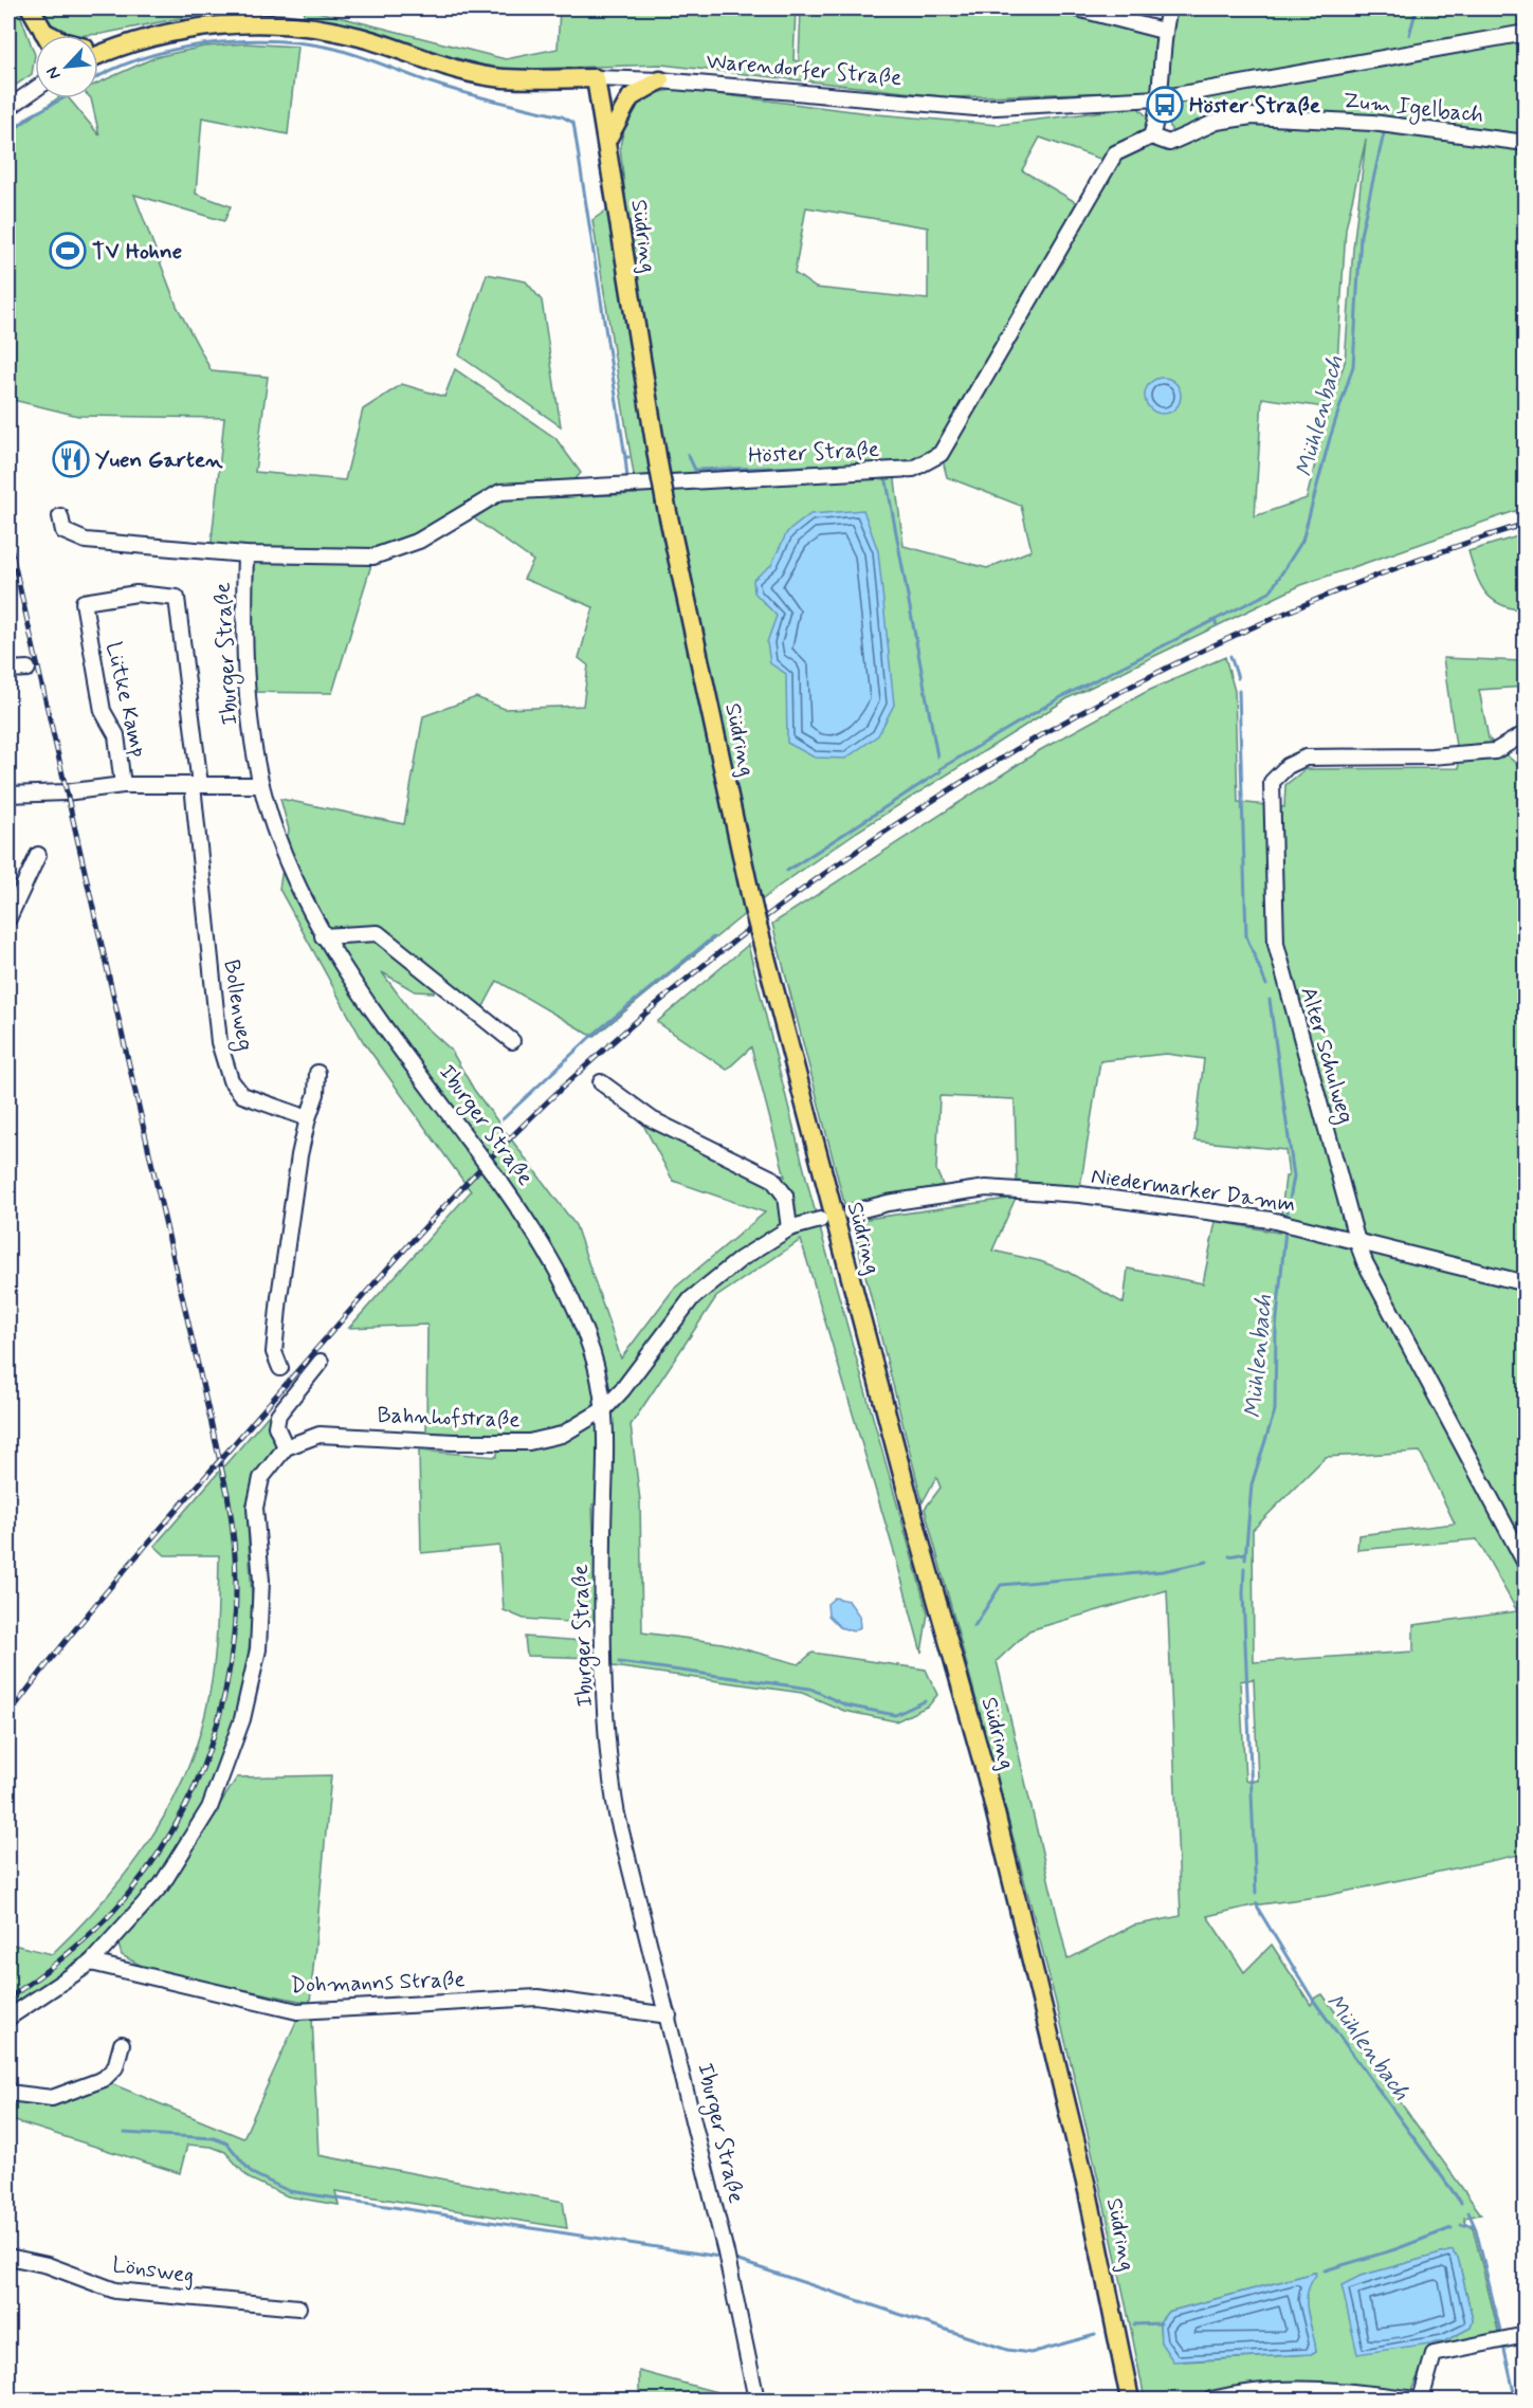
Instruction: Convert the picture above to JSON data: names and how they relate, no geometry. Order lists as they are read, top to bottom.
{
  "streets": {
    "main road": ["Warendorfer Straße", "Südring"],
    "street": [
      "Zum Igelbach",
      "Höster Straße",
      "Iburger Straße",
      "Lütke Kamp",
      "Bollenweg",
      "Alter Schulweg",
      "Niedermarker Damm",
      "Bahnhofstraße",
      "Dohmanns Straße",
      "Lönsweg"
    ]
  },
  "crossings": [
    ["Warendorfer Straße", "Südring"],
    ["Zum Igelbach", "Höster Straße"],
    ["Höster Straße", "Iburger Straße"],
    ["Iburger Straße", "Bahnhofstraße"],
    ["Iburger Straße", "Dohmanns Straße"],
    ["Lütke Kamp", "Bollenweg"],
    ["Alter Schulweg", "Niedermarker Damm"]
  ],
  "water": ["Mühlenbach"],
  "places": {
    "bus stop": ["Höster Straße"],
    "sports": ["TV Hohne"],
    "restaurant": ["Yuen Garten"]
  },
  "north": "bottom left"
}
